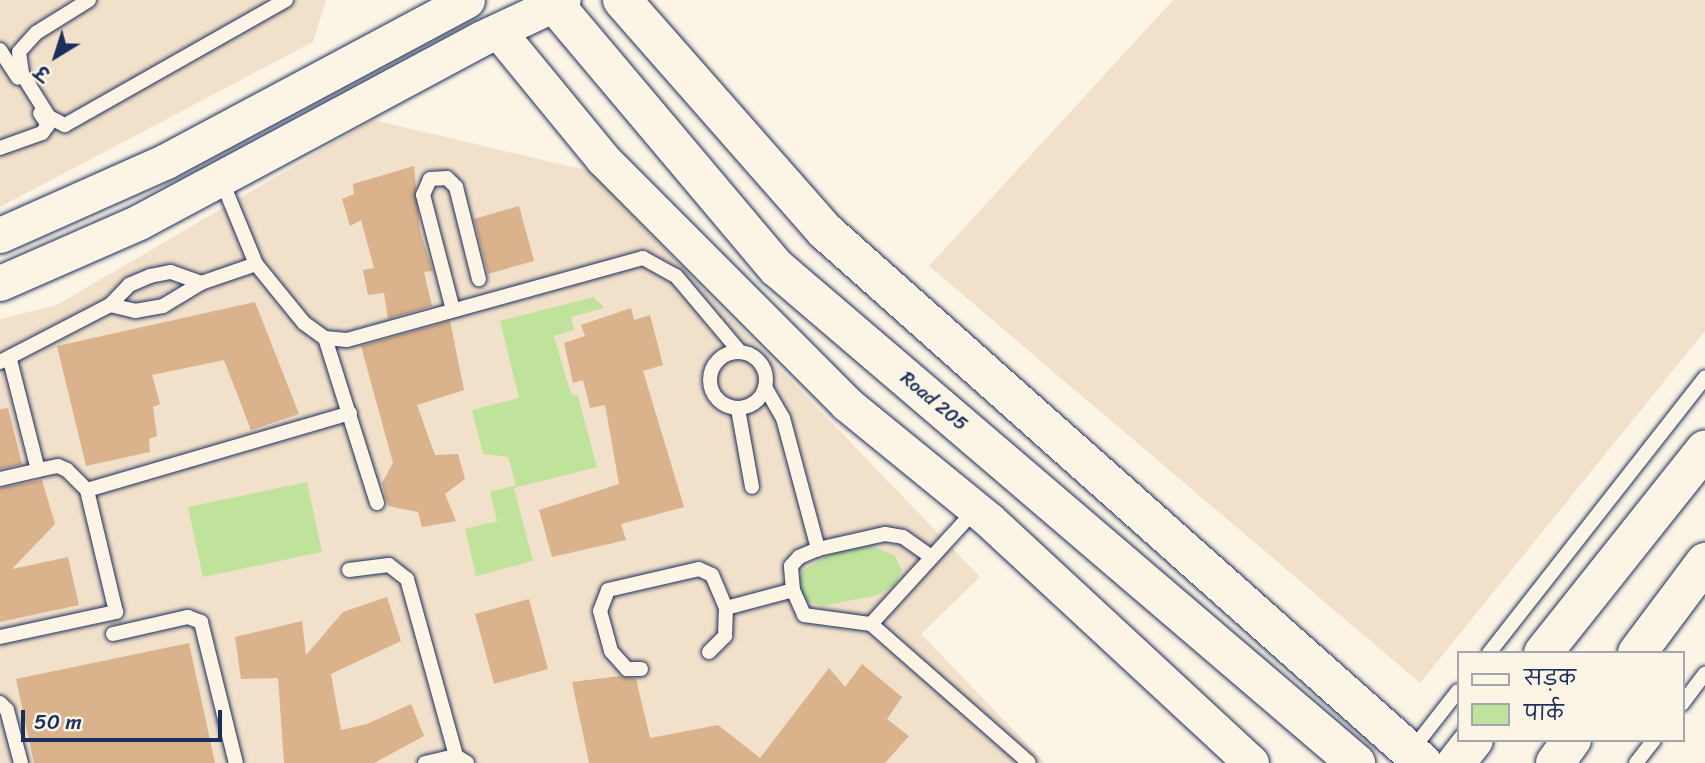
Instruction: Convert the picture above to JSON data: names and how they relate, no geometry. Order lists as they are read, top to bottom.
{
  "streets": {
    "main road": ["Road 205"]
  },
  "legend": ["सड़क", "पार्क"],
  "scale_bar": "50 m",
  "north": "bottom left"
}
